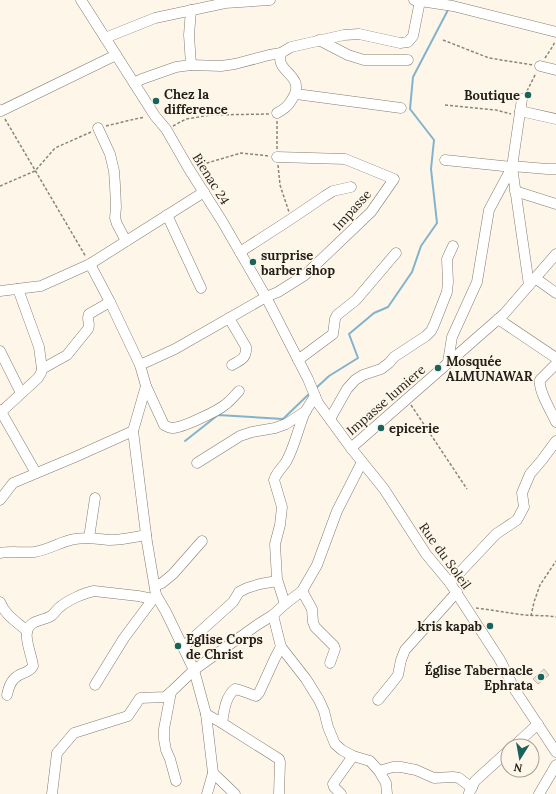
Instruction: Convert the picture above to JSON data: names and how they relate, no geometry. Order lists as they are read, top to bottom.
{
  "streets": {
    "street": [
      "Bienac 24",
      "Impasse",
      "Impasse lumiere",
      "Rue du Soleil"
    ]
  },
  "crossings": [
    ["Bienac 24", "Impasse"],
    ["Bienac 24", "Rue du Soleil"],
    ["Impasse lumiere", "Rue du Soleil"]
  ],
  "places": [
    "Boutique",
    "Chez la difference",
    "surprise barber shop",
    "Mosquée ALMUNAWAR",
    "epicerie",
    "kris kapab",
    "Eglise Corps de Christ",
    "Église Tabernacle Ephrata"
  ],
  "north": "bottom"
}
